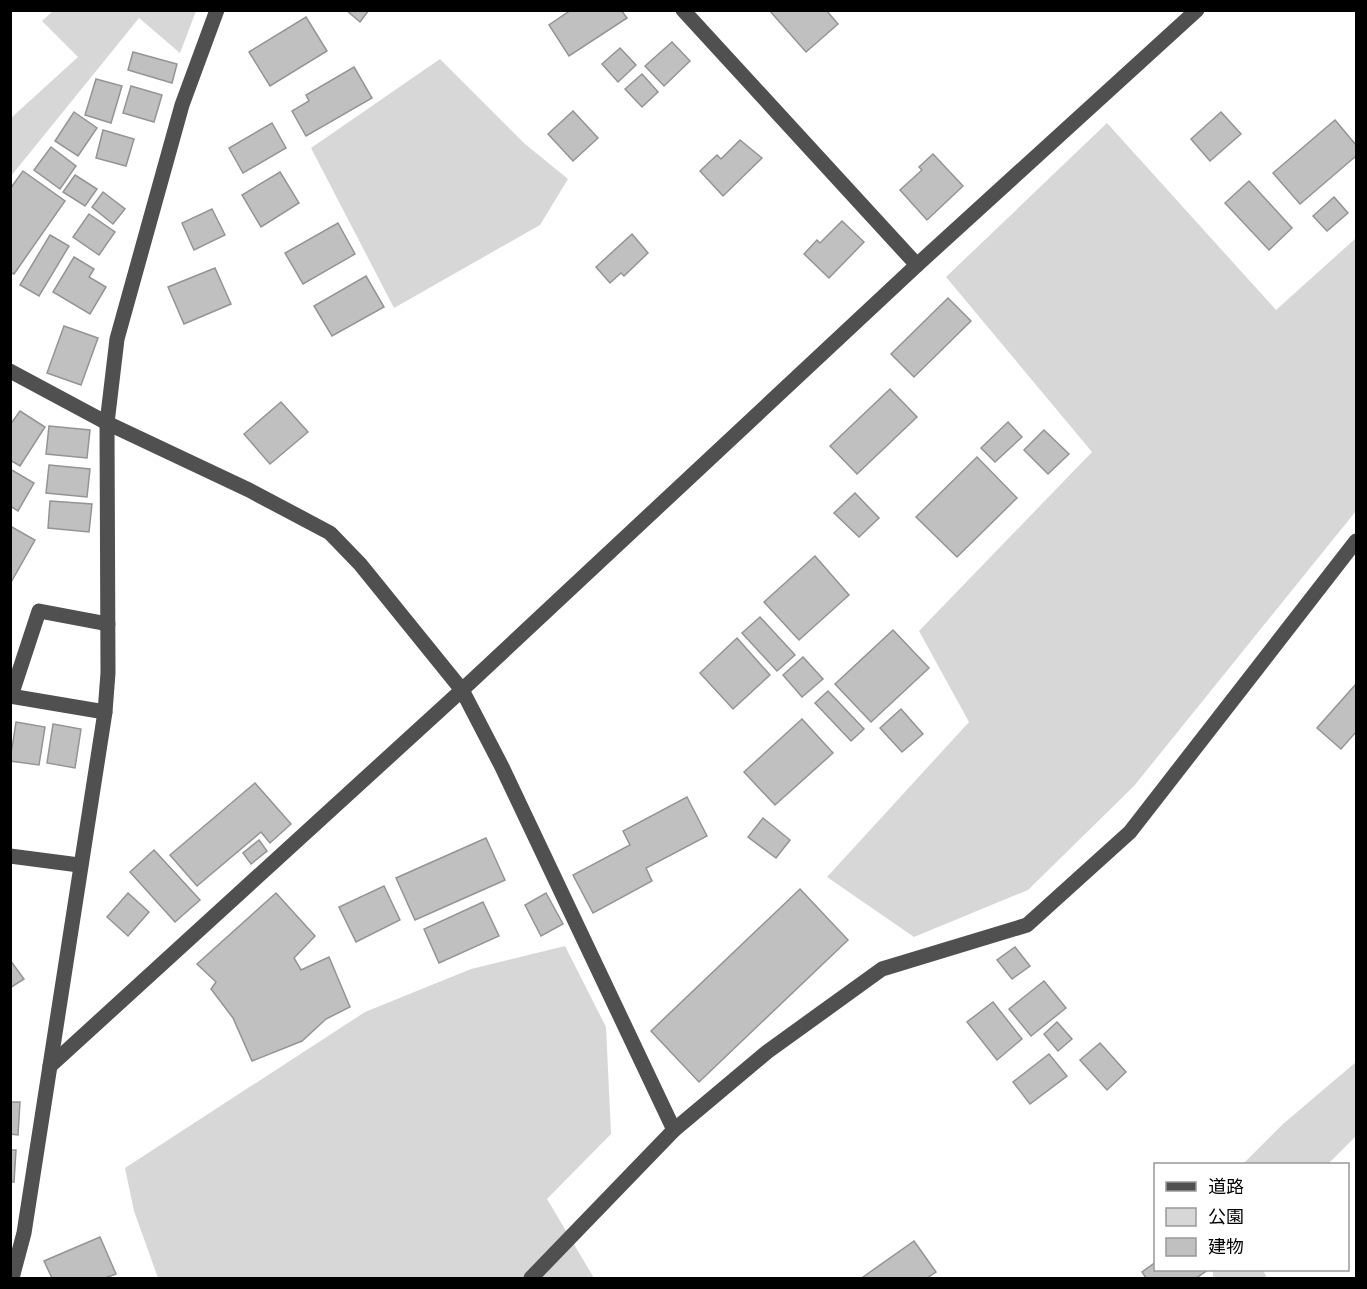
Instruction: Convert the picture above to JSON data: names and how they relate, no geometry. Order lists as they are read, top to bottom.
{
  "legend": ["道路", "公園", "建物"]
}
